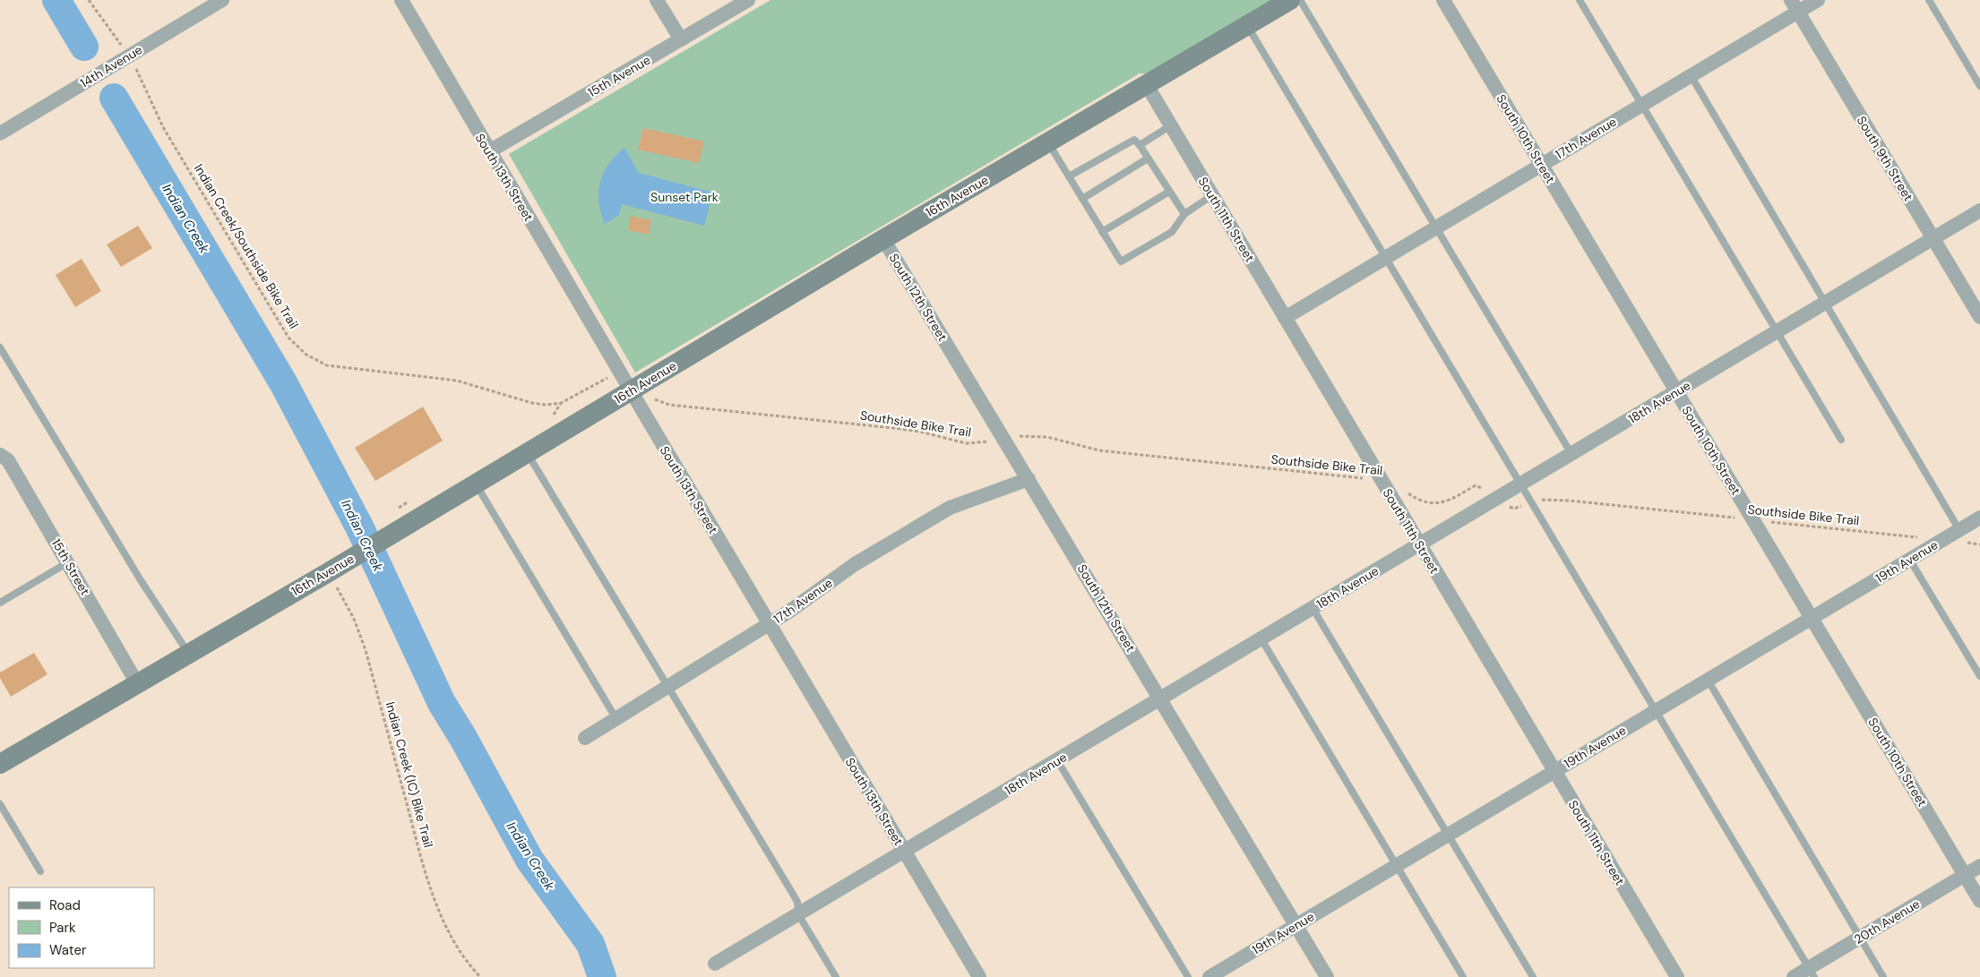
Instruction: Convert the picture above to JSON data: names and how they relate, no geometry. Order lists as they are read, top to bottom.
{
  "streets": {
    "street": [
      "14th Avenue",
      "15th Avenue",
      "17th Avenue",
      "South 10th Street",
      "South 9th Street",
      "South 13th Street",
      "16th Avenue",
      "South 11th Street",
      "South 12th Street",
      "18th Avenue",
      "19th Avenue",
      "15th Street",
      "20th Avenue"
    ],
    "path": ["Indian Creek/Southside Bike Trail", "Southside Bike Trail", "Indian Creek (IC) Bike Trail"]
  },
  "crossings": [
    ["14th Avenue", "Indian Creek/Southside Bike Trail"],
    ["15th Avenue", "South 13th Street"],
    ["17th Avenue", "South 10th Street"],
    ["17th Avenue", "South 9th Street"],
    ["17th Avenue", "South 13th Street"],
    ["17th Avenue", "South 11th Street"],
    ["17th Avenue", "South 12th Street"],
    ["South 10th Street", "18th Avenue"],
    ["South 10th Street", "Southside Bike Trail"],
    ["South 10th Street", "19th Avenue"],
    ["South 10th Street", "20th Avenue"],
    ["South 9th Street", "18th Avenue"],
    ["South 13th Street", "16th Avenue"],
    ["South 13th Street", "18th Avenue"],
    ["16th Avenue", "South 11th Street"],
    ["16th Avenue", "South 12th Street"],
    ["16th Avenue", "15th Street"],
    ["16th Avenue", "Indian Creek (IC) Bike Trail"],
    ["South 11th Street", "18th Avenue"],
    ["South 11th Street", "Southside Bike Trail"],
    ["South 11th Street", "19th Avenue"],
    ["South 12th Street", "18th Avenue"],
    ["South 12th Street", "Southside Bike Trail"],
    ["South 12th Street", "19th Avenue"],
    ["18th Avenue", "Southside Bike Trail"],
    ["Southside Bike Trail", "19th Avenue"]
  ],
  "water": ["Indian Creek"],
  "parks": ["Sunset Park"],
  "legend": ["Road", "Park", "Water"]
}
